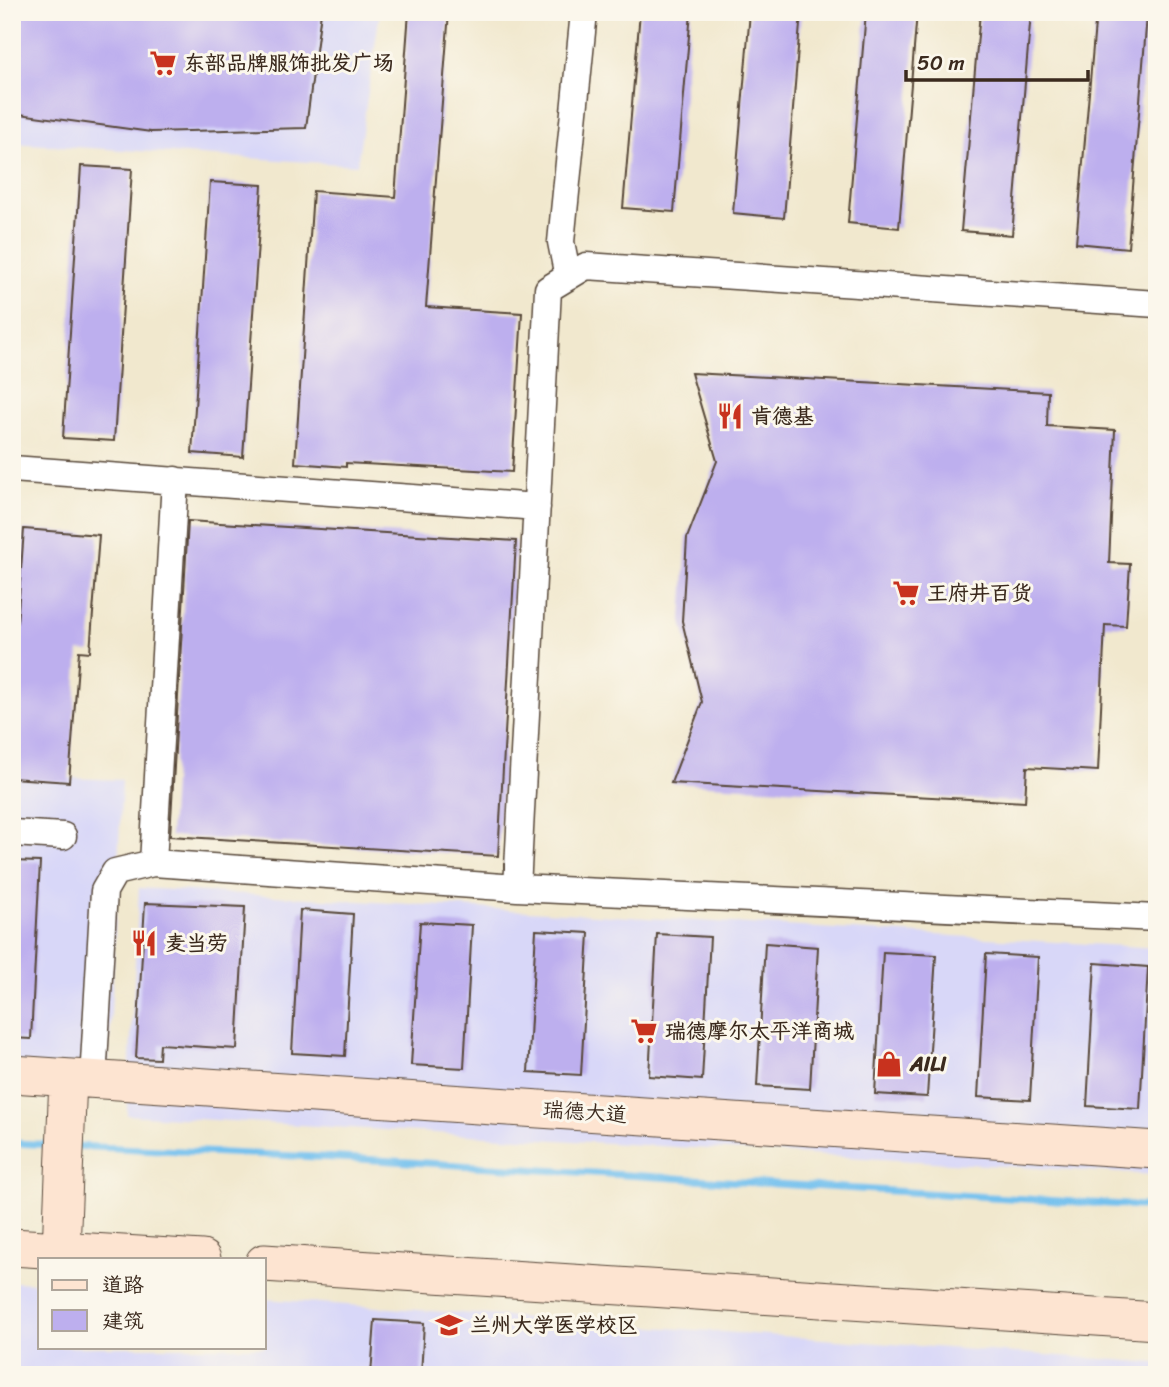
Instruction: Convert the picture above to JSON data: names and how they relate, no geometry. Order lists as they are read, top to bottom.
{
  "streets": {
    "street": ["瑞德大道"]
  },
  "places": {
    "supermarket": ["东部品牌服饰批发广场", "王府井百货", "瑞德摩尔太平洋商城"],
    "restaurant": ["肯德基", "麦当劳"],
    "shop": ["AILI"],
    "school or university": ["兰州大学医学校区"]
  },
  "legend": ["道路", "建筑"],
  "scale_bar": "50 m"
}
